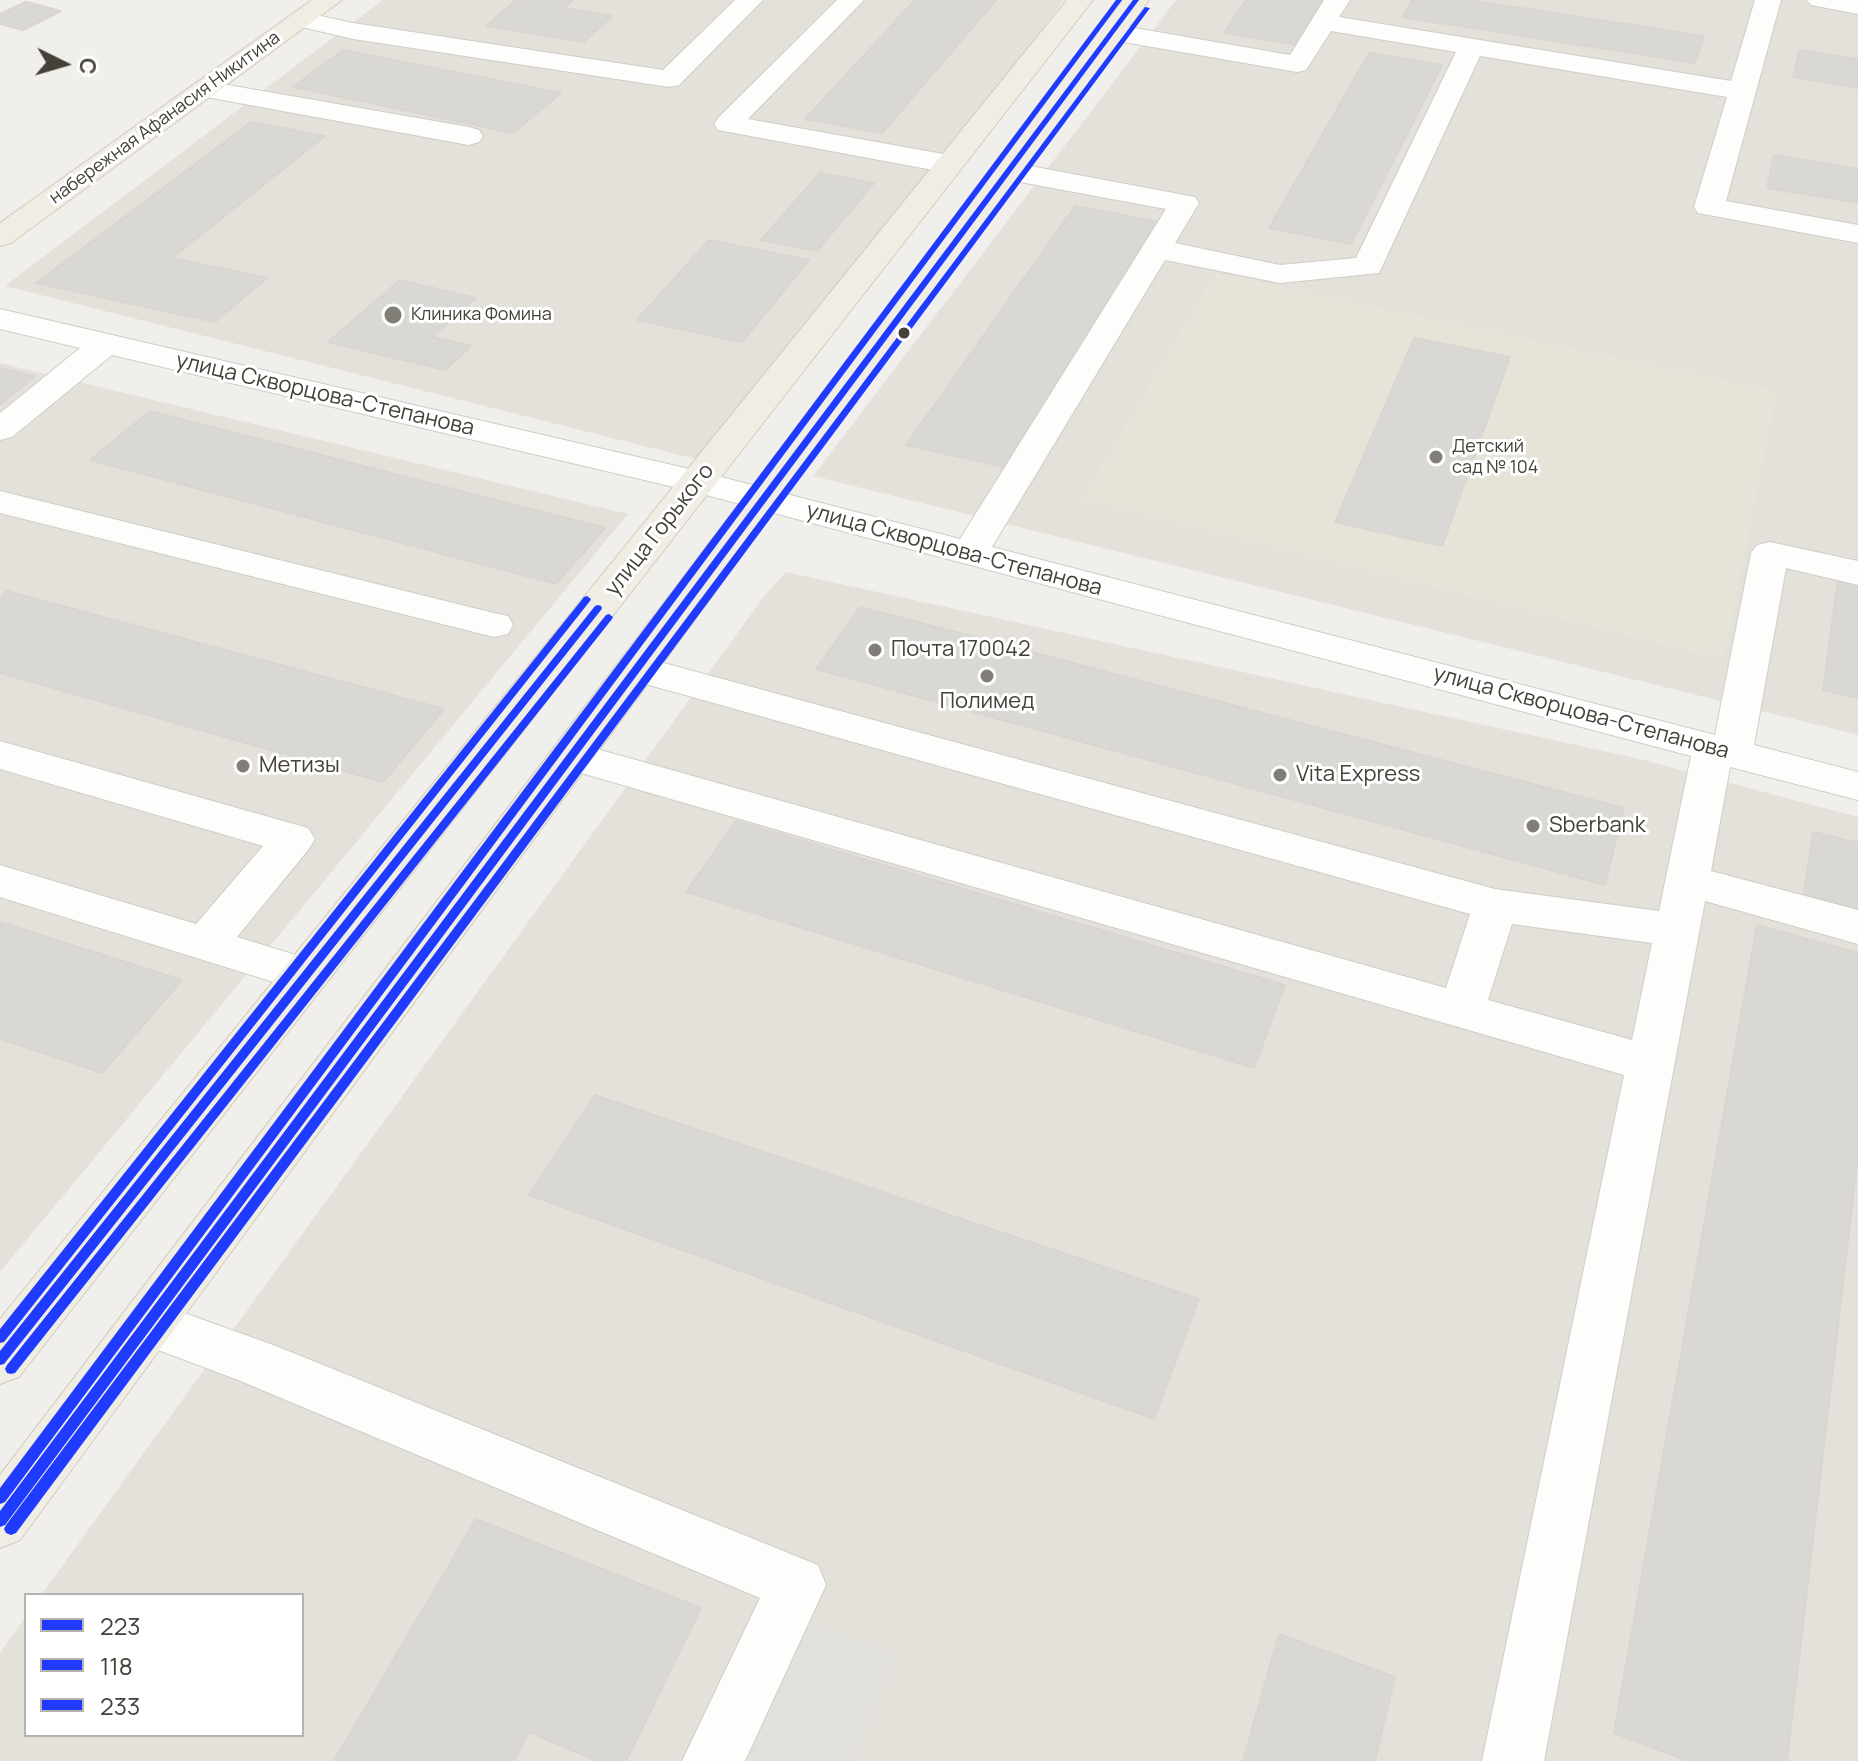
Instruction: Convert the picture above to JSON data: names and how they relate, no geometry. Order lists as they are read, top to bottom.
{
  "streets": {
    "main road": ["набережная Афанасия Никитина", "улица Горького"],
    "street": ["улица Скворцова-Степанова"]
  },
  "crossings": [
    ["улица Скворцова-Степанова", "улица Горького"]
  ],
  "places": [
    "Клиника Фомина",
    "Детский сад № 104",
    "Почта 170042",
    "Полимед",
    "Метизы",
    "Vita Express",
    "Sberbank"
  ],
  "lines": ["transit line 223", "transit line 233", "transit line 118"],
  "legend": ["223", "118", "233"],
  "north": "right"
}
